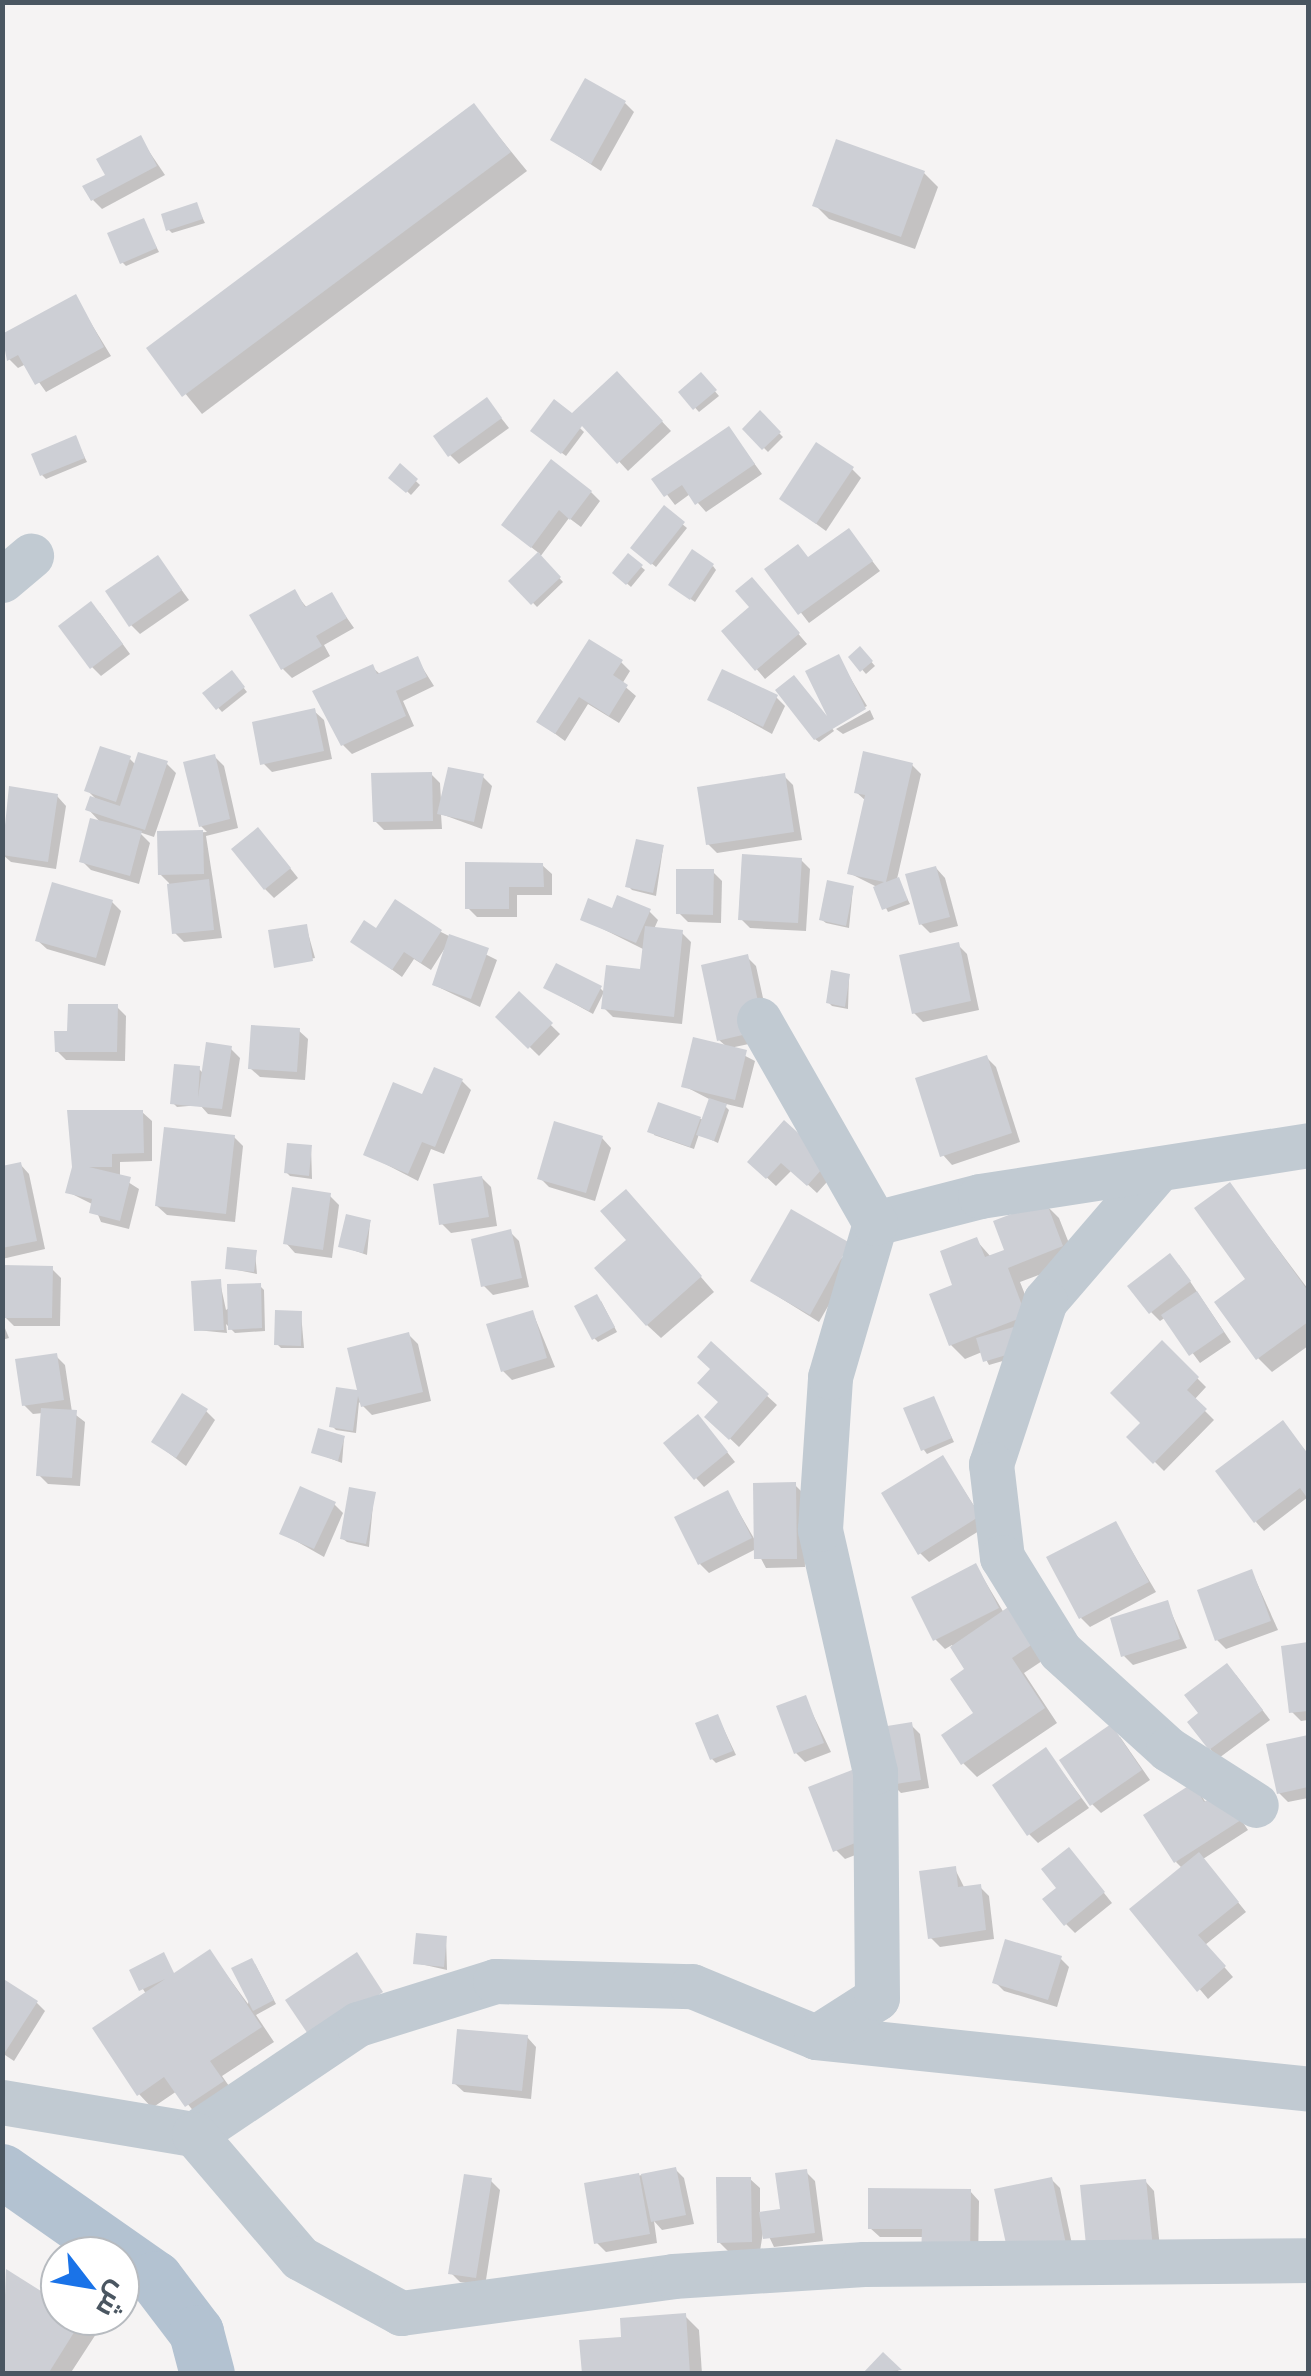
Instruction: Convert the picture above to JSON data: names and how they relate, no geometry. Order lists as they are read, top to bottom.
{
  "north": "bottom right"
}
